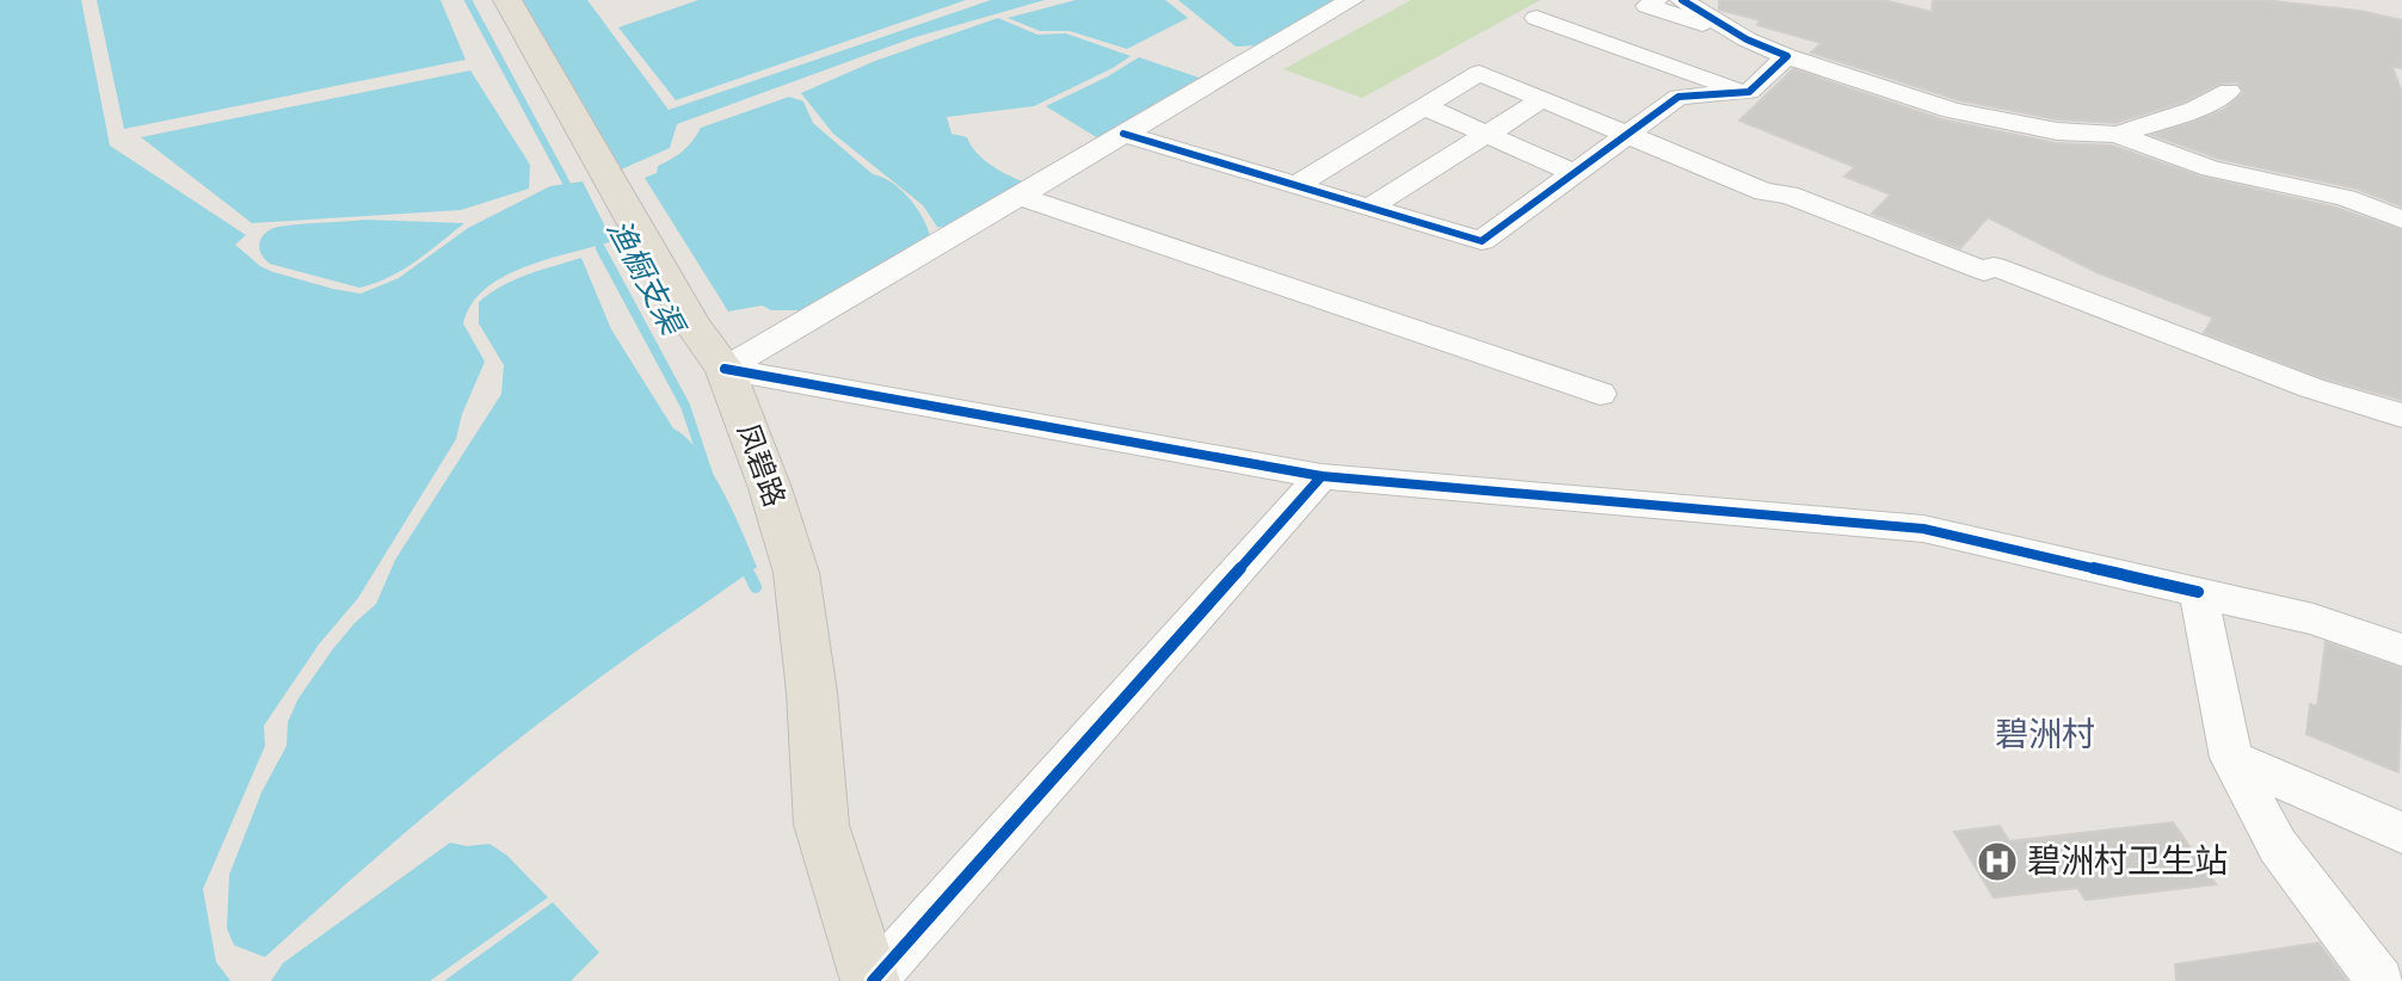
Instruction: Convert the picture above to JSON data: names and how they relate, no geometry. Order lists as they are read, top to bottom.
{
  "streets": {
    "main road": ["凤碧路"]
  },
  "districts": ["碧洲村"],
  "water": ["渔橱支渠"],
  "places": {
    "hospital": ["碧洲村卫生站"]
  }
}
